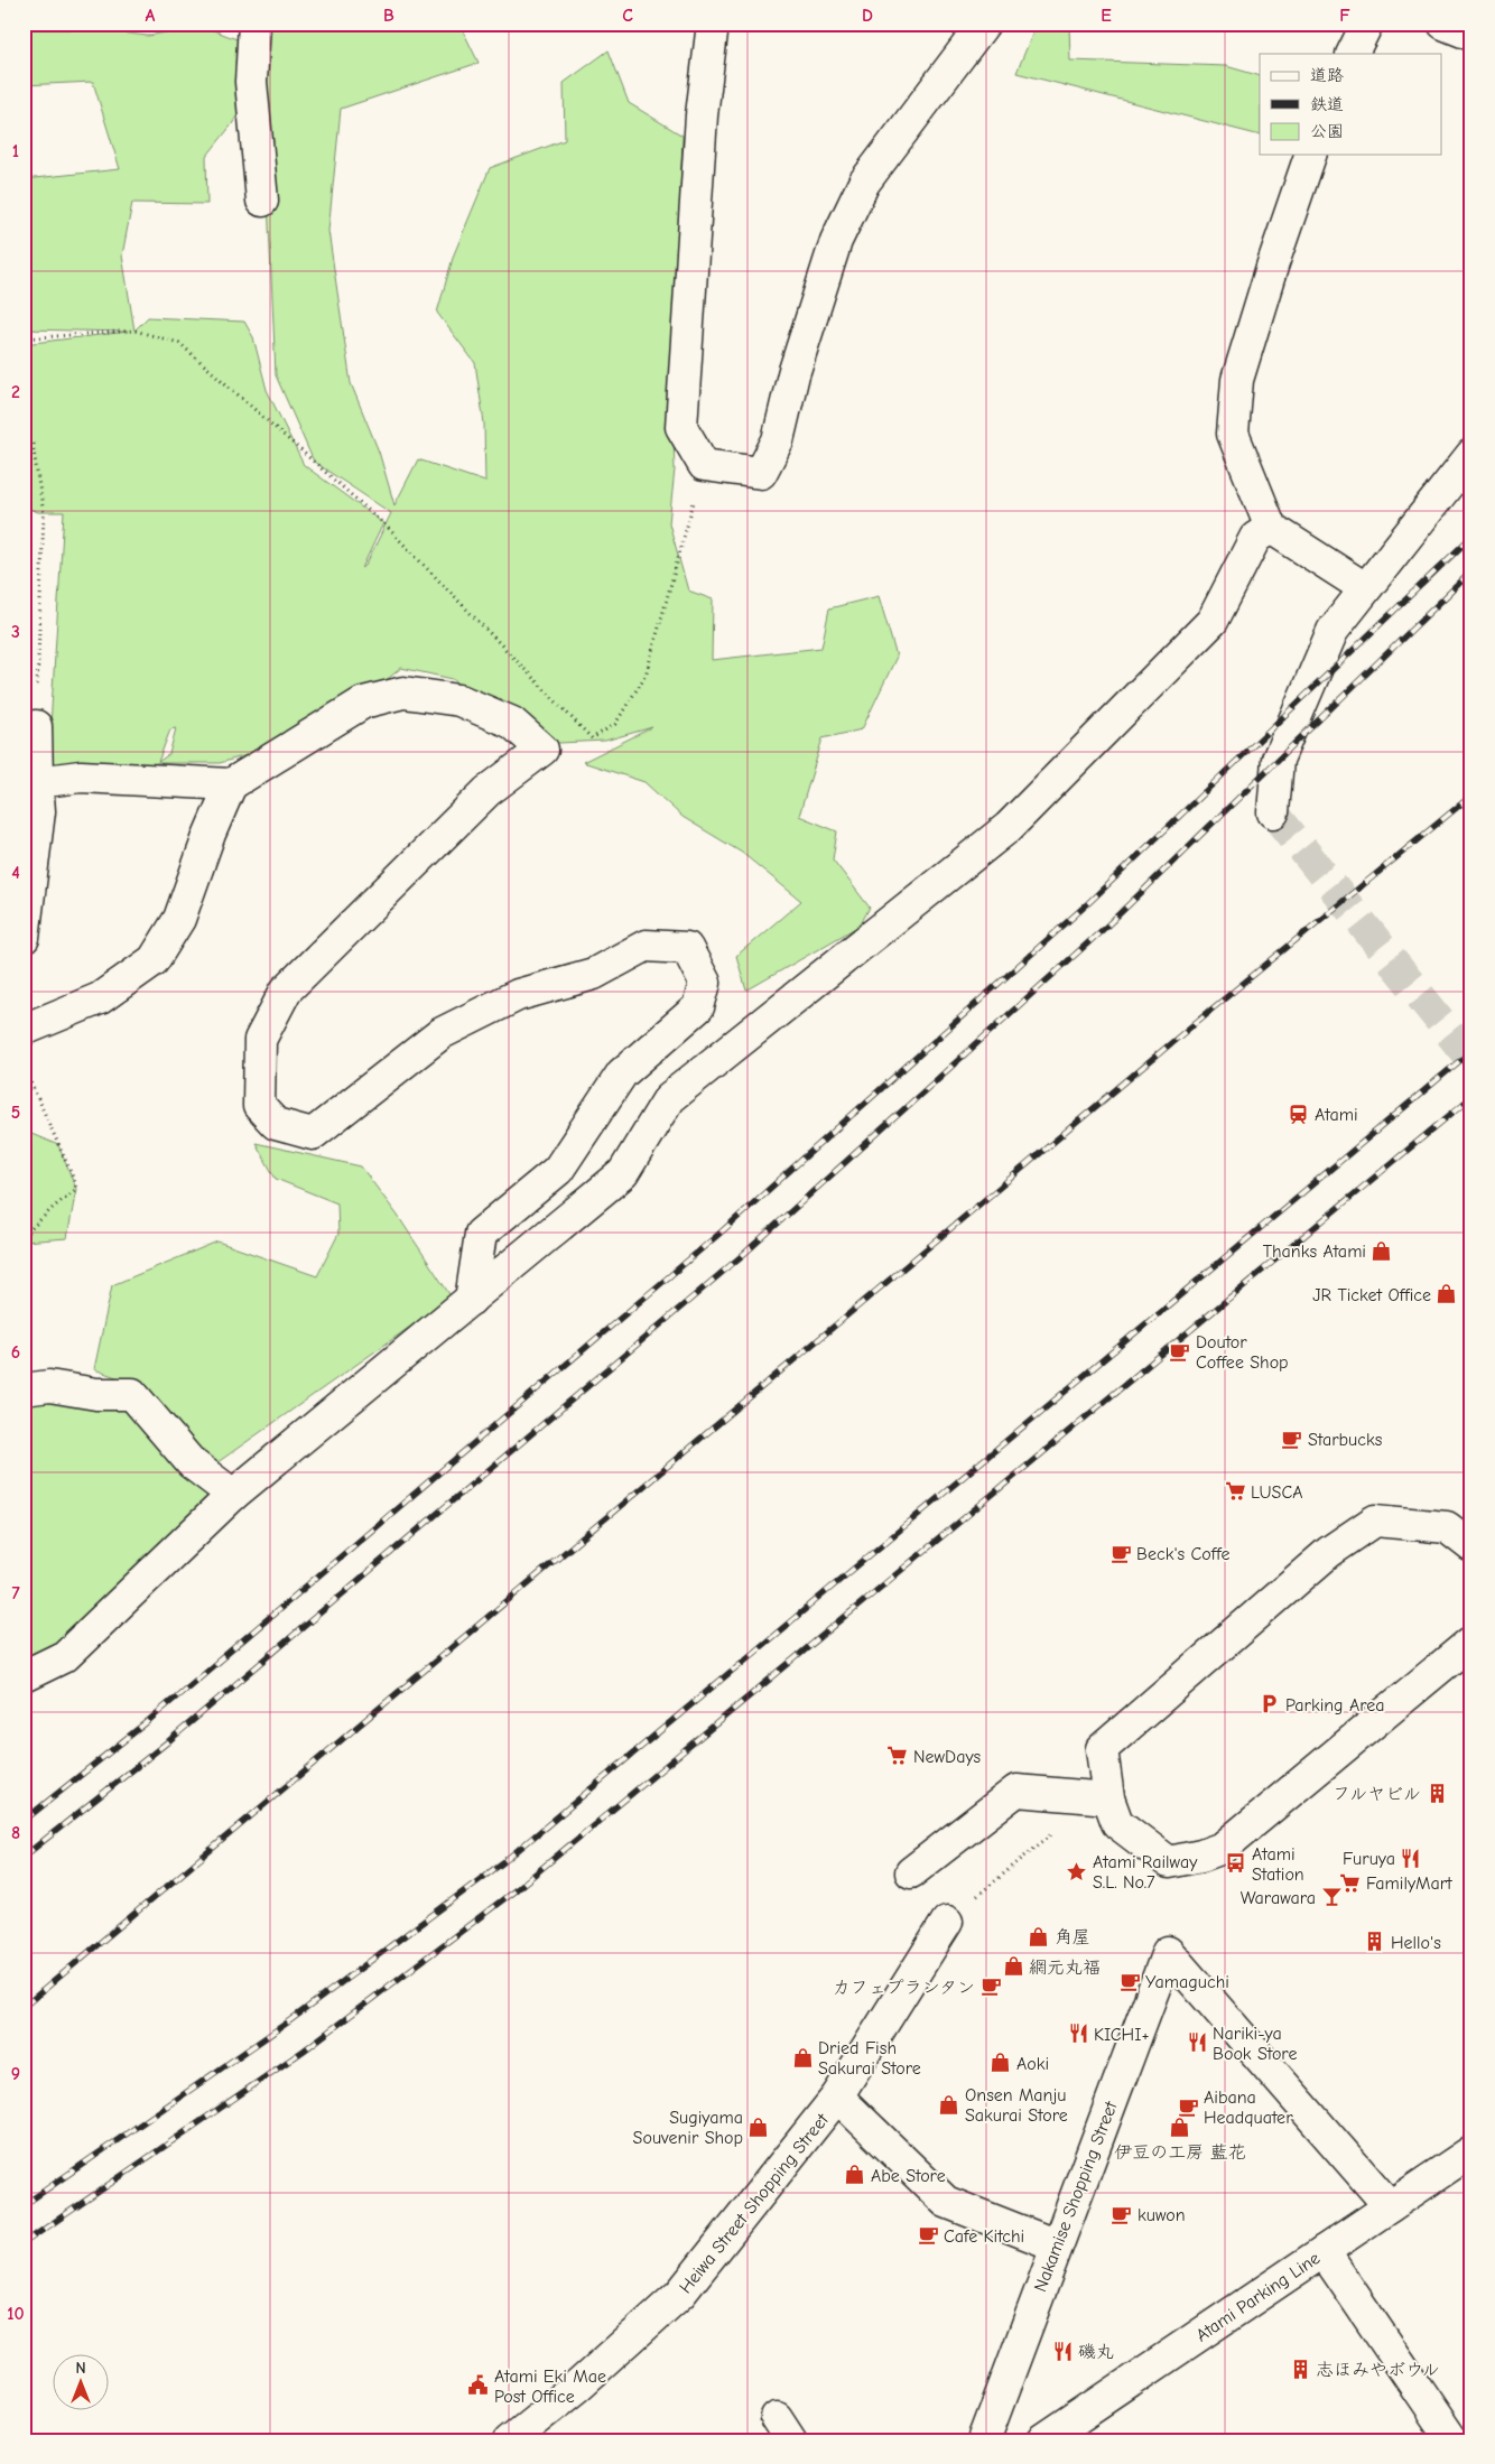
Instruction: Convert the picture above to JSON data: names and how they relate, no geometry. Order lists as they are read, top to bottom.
{
  "streets": {
    "street": ["Nakamise Shopping Street", "Heiwa Street Shopping Street", "Atami Parking Line"]
  },
  "crossings": [
    ["Nakamise Shopping Street", "Atami Parking Line"]
  ],
  "places": {
    "station": ["Atami"],
    "shop": [
      "Thanks Atami",
      "JR Ticket Office",
      "角屋",
      "網元丸福",
      "Dried Fish Sakurai Store",
      "Aoki",
      "Onsen Manju Sakurai Store",
      "Sugiyama Souvenir Shop",
      "伊豆の工房 藍花",
      "Abe Store"
    ],
    "cafe": [
      "Doutor Coffee Shop",
      "Starbucks",
      "Beck's Coffe",
      "Yamaguchi",
      "カフェプランタン",
      "Aibana Headquater",
      "kuwon",
      "Cafe Kitchi"
    ],
    "supermarket": ["LUSCA", "NewDays", "FamilyMart"],
    "parking": ["Parking Area"],
    "building": ["フルヤビル", "Hello's", "志ほみやボウル"],
    "restaurant": [
      "Furuya",
      "KICHI+",
      "Nariki-ya Book Store",
      "磯丸"
    ],
    "bus stop": ["Atami Station"],
    "place": ["Atami Railway S.L. No.7"],
    "bar": ["Warawara"],
    "public building": ["Atami Eki Mae Post Office"]
  },
  "legend": ["道路", "鉄道", "公園"],
  "north": "top",
  "grid": {
    "columns": [
      "A",
      "B",
      "C",
      "D",
      "E",
      "F"
    ],
    "rows": [
      "1",
      "2",
      "3",
      "4",
      "5",
      "6",
      "7",
      "8",
      "9",
      "10"
    ]
  }
}
